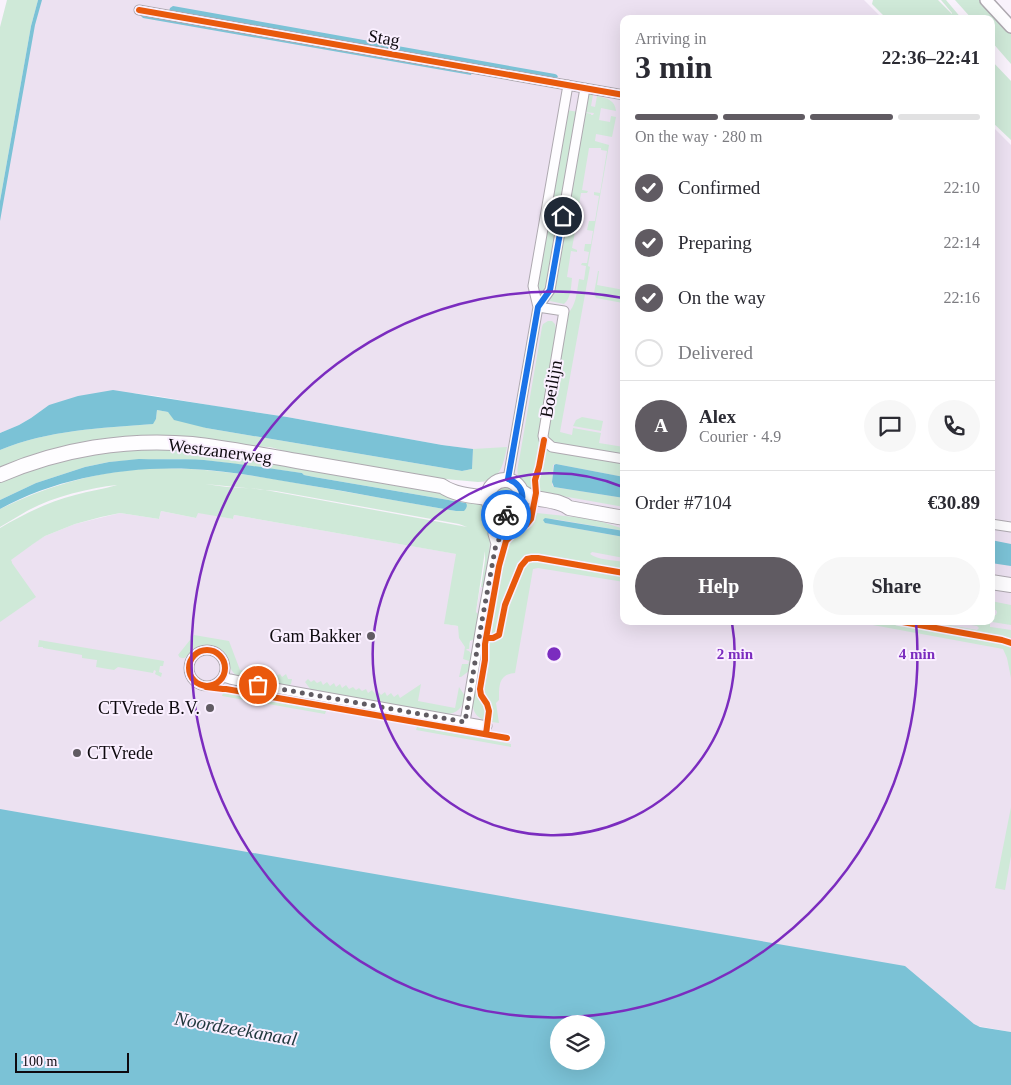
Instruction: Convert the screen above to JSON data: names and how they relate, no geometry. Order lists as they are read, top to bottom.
{
  "streets": {
    "main road": ["Westzanerweg"],
    "street": ["Stag", "Boeilijn"]
  },
  "crossings": [
    ["Stag", "Boeilijn"],
    ["Boeilijn", "Westzanerweg"]
  ],
  "water": ["Noordzeekanaal"],
  "places": ["Gam Bakker", "CTVrede B.V.", "CTVrede"],
  "scale_bar": "100 m",
  "page": {
    "heading": ["3 min", "Arriving in", "22:36–22:41"],
    "panel": [
      "Alex",
      "Courier · 4.9",
      "Order #7104",
      "€30.89"
    ],
    "bar": "On the way · 280 m",
    "list": [
      ["Confirmed", "22:10"],
      ["Preparing", "22:14"],
      ["On the way", "22:16"],
      "Delivered"
    ],
    "round": "A",
    "buttons": ["Help", "Share"],
    "scale": "100 m"
  },
  "rings": ["2 min", "4 min"]
}
